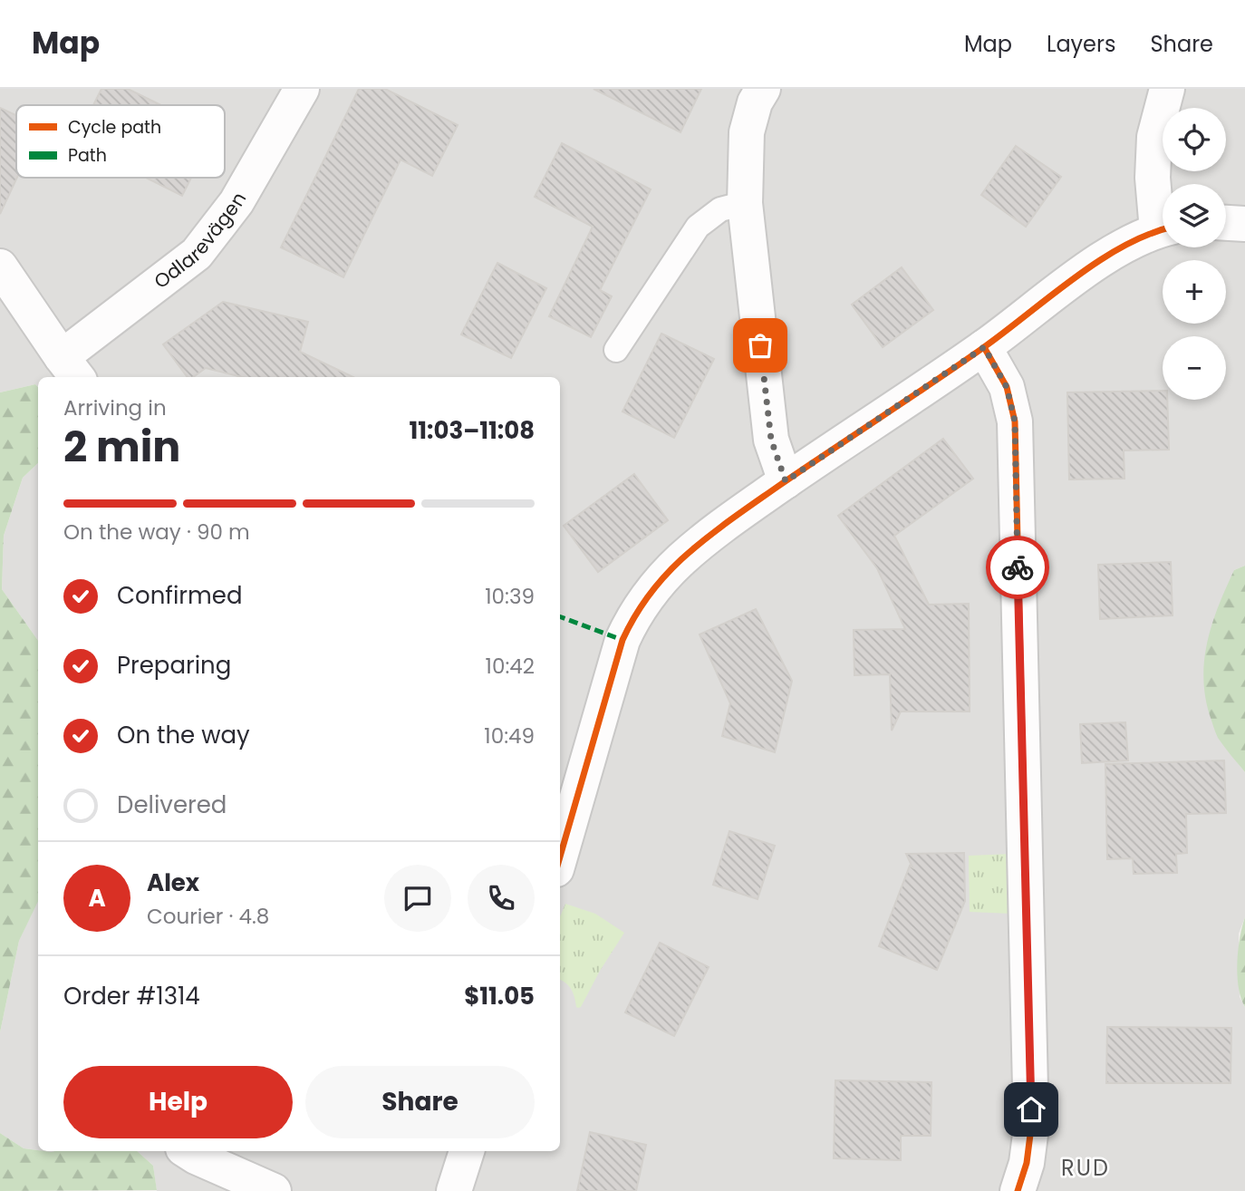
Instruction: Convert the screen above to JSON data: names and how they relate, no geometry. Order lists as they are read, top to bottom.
{
  "streets": {
    "street": ["Odlarevägen"]
  },
  "districts": ["RUD"],
  "legend": ["Cycle path", "Path"],
  "page": {
    "header": "Map",
    "nav": ["Map", "Layers", "Share"],
    "map_buttons": ["+", "−"],
    "heading": ["2 min", "Arriving in", "11:03–11:08"],
    "panel": [
      "Alex",
      "Courier · 4.8",
      "Order #1314",
      "$11.05"
    ],
    "bar": "On the way · 90 m",
    "list": [
      ["Confirmed", "10:39"],
      ["Preparing", "10:42"],
      ["On the way", "10:49"],
      "Delivered"
    ],
    "round": "A",
    "buttons": ["Help", "Share"]
  }
}
